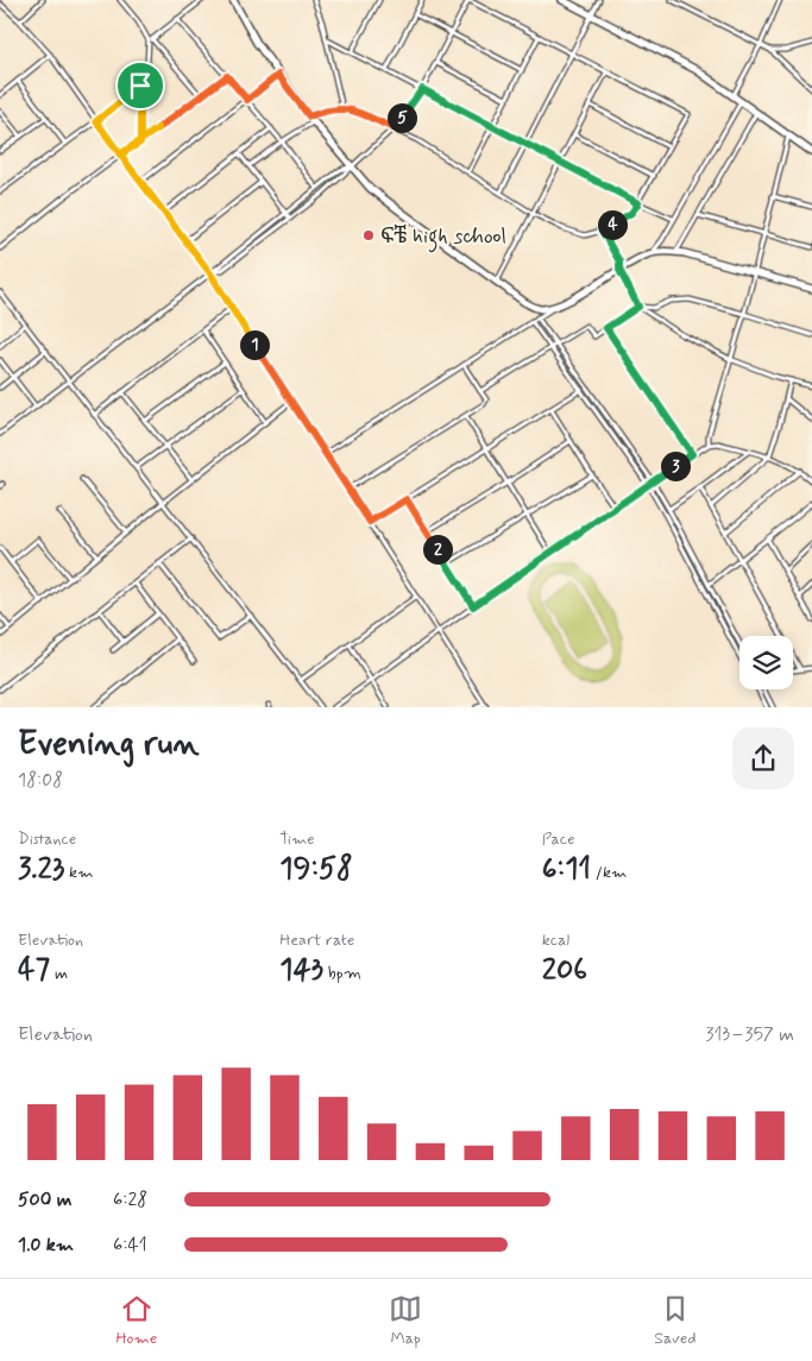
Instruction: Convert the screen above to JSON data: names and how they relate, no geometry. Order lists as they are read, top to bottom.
{
  "places": ["ፍቼ high school"],
  "page": {
    "pins": [
      "5",
      "4",
      "1",
      "3",
      "2"
    ],
    "heading": ["Evening run", "18:08"],
    "stats": [
      ["Distance", "3.23 km"],
      ["Time", "19:58"],
      ["Pace", "6:11 /km"],
      ["Elevation", "47 m"],
      ["Heart rate", "143 bpm"],
      ["kcal", "206"]
    ],
    "chart": ["Elevation", "313–357 m"],
    "list": [
      {
        "name": "500 m",
        "note": "6:28"
      },
      {
        "name": "1.0 km",
        "note": "6:41"
      }
    ],
    "tabs": ["Home", "Map", "Saved"]
  }
}
